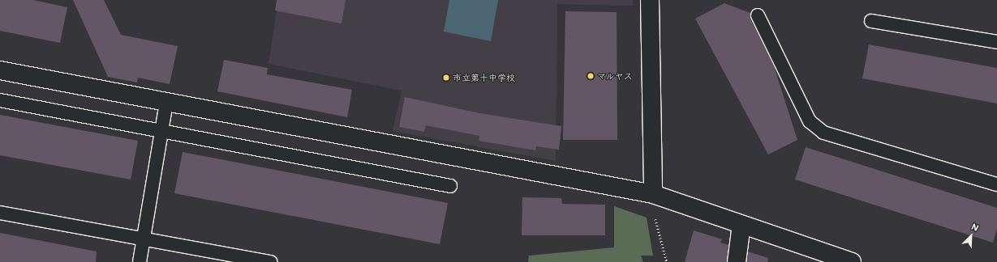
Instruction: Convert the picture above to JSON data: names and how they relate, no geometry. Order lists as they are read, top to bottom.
{
  "places": ["マルヤス", "市立第十中学校"],
  "north": "top right"
}
